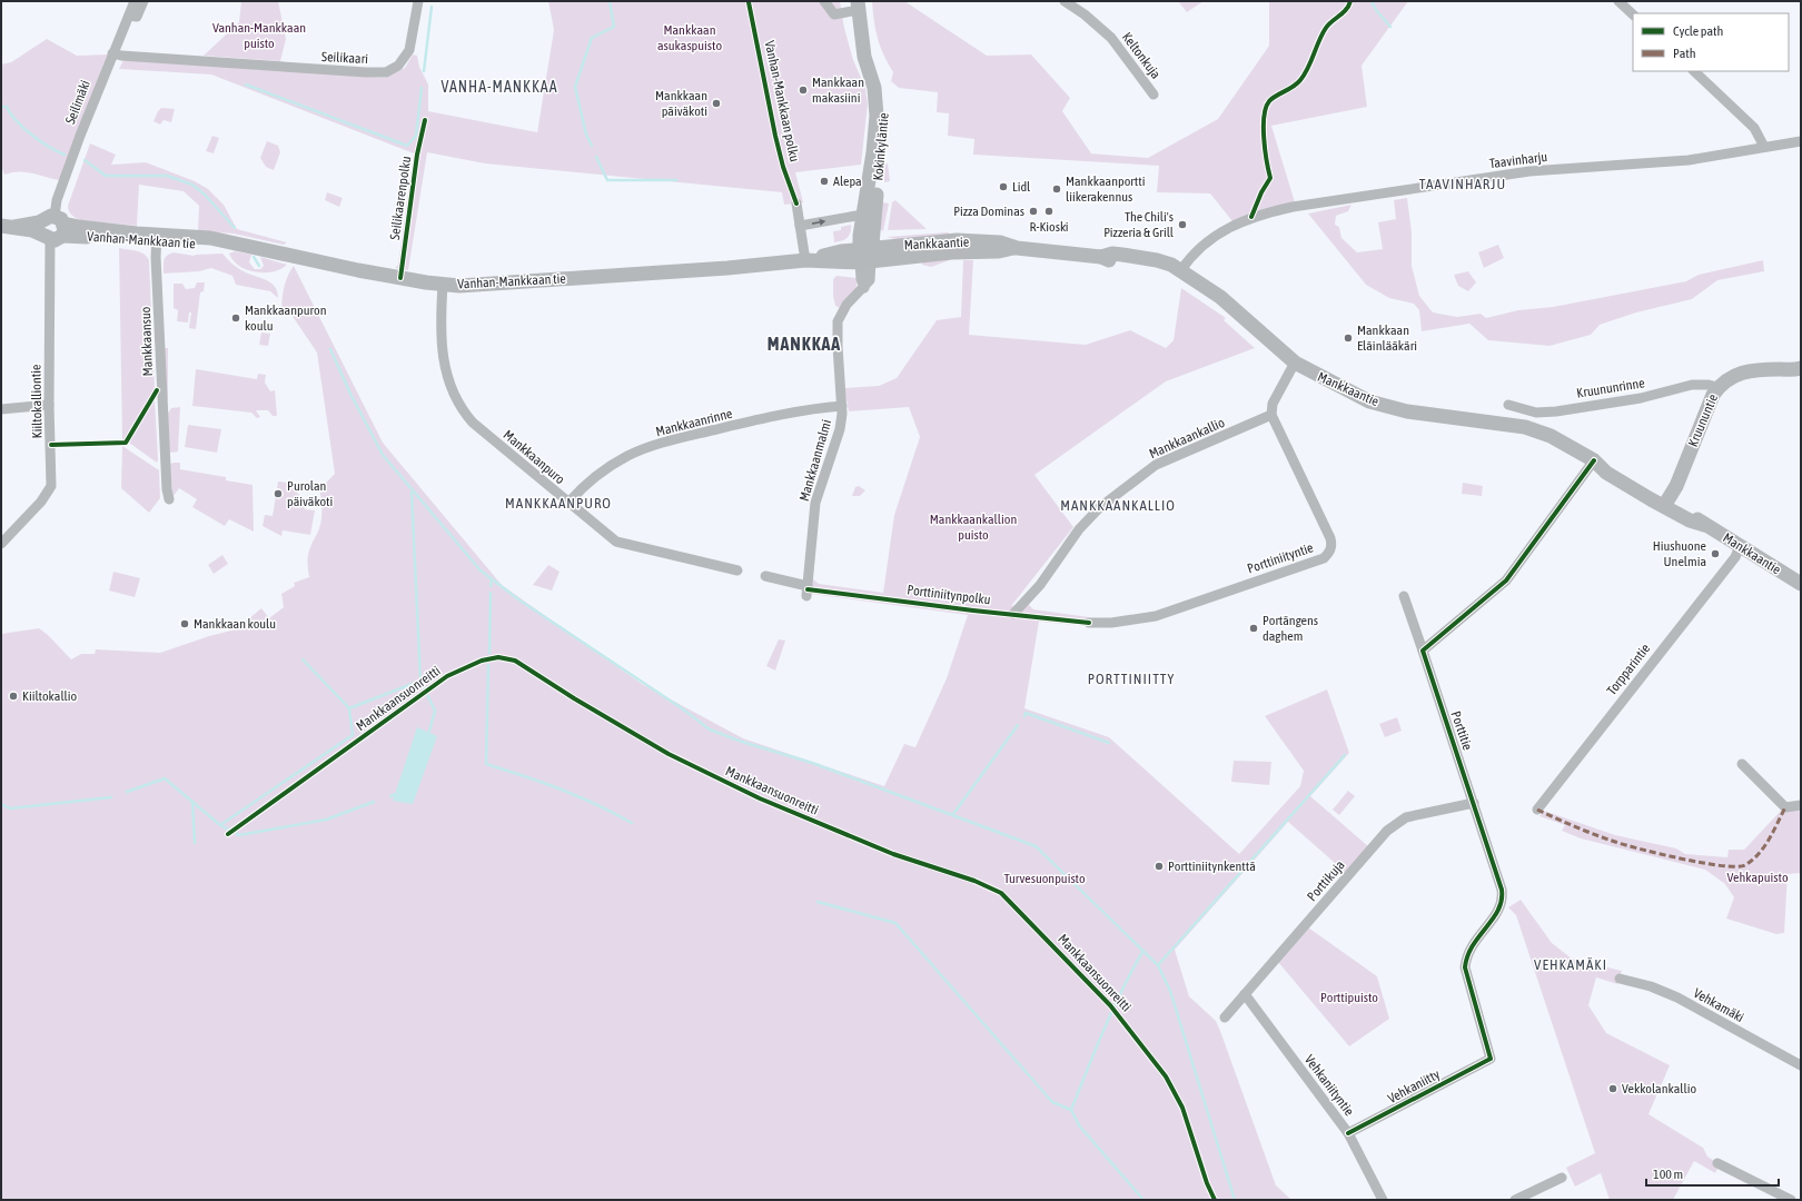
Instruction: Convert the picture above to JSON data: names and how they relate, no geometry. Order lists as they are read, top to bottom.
{
  "streets": {
    "main road": [
      "Kokinkyläntie",
      "Vanhan-Mankkaan tie",
      "Mankkaantie",
      "Kruununtie"
    ],
    "street": [
      "Keltonkuja",
      "Seilikaari",
      "Seilimäki",
      "Taavinharju",
      "Mankkaansuo",
      "Kruununrinne",
      "Kiiltokalliontie",
      "Mankkaanrinne",
      "Mankkaankallio",
      "Mankkaanpuro",
      "Mankkaanmalmi",
      "Porttiniityntie",
      "Torpparintie",
      "Porttitie",
      "Porttikuja",
      "Vehkamäki",
      "Vehkaniityntie",
      "Vehkaniitty"
    ],
    "cycle path": [
      "Vanhan-Mankkaan polku",
      "Seilikaarenpolku",
      "Porttiniitynpolku",
      "Mankkaansuonreitti"
    ]
  },
  "crossings": [
    ["Seilikaari", "Seilimäki"],
    ["Seilimäki", "Vanhan-Mankkaan tie"],
    ["Seilimäki", "Kiiltokalliontie"],
    ["Kokinkyläntie", "Vanhan-Mankkaan tie"],
    ["Kokinkyläntie", "Mankkaantie"],
    ["Kokinkyläntie", "Mankkaanmalmi"],
    ["Taavinharju", "Mankkaantie"],
    ["Vanhan-Mankkaan tie", "Mankkaantie"],
    ["Vanhan-Mankkaan tie", "Mankkaansuo"],
    ["Vanhan-Mankkaan tie", "Kiiltokalliontie"],
    ["Vanhan-Mankkaan tie", "Mankkaanpuro"],
    ["Vanhan-Mankkaan tie", "Mankkaanmalmi"],
    ["Mankkaantie", "Kruununtie"],
    ["Mankkaantie", "Mankkaanmalmi"],
    ["Mankkaantie", "Torpparintie"],
    ["Kruununrinne", "Kruununtie"],
    ["Mankkaanrinne", "Mankkaanpuro"],
    ["Mankkaanrinne", "Mankkaanmalmi"],
    ["Mankkaankallio", "Porttiniityntie"],
    ["Porttitie", "Porttikuja"],
    ["Porttitie", "Vehkaniitty"],
    ["Porttikuja", "Vehkaniityntie"],
    ["Vehkaniityntie", "Vehkaniitty"]
  ],
  "districts": [
    "VANHA-MANKKAA",
    "TAAVINHARJU",
    "MANKKAA",
    "MANKKAANPURO",
    "MANKKAANKALLIO",
    "PORTTINIITTY",
    "VEHKAMÄKI"
  ],
  "parks": [
    "Vanhan-Mankkaan puisto",
    "Mankkaan asukaspuisto",
    "Mankkaankallion puisto",
    "Vehkapuisto",
    "Turvesuonpuisto",
    "Porttipuisto"
  ],
  "places": [
    "Mankkaan makasiini",
    "Mankkaan päiväkoti",
    "Alepa",
    "Lidl",
    "Mankkaanportti liikerakennus",
    "Pizza Dominas",
    "R-Kioski",
    "The Chili's Pizzeria & Grill",
    "Mankkaanpuron koulu",
    "Mankkaan Eläinlääkäri",
    "Purolan päiväkoti",
    "Hiushuone Unelmia",
    "Mankkaan koulu",
    "Portängens daghem",
    "Kiiltokallio",
    "Porttiniitynkenttä",
    "Vekkolankallio"
  ],
  "legend": ["Cycle path", "Path"],
  "scale_bar": "100 m"
}
